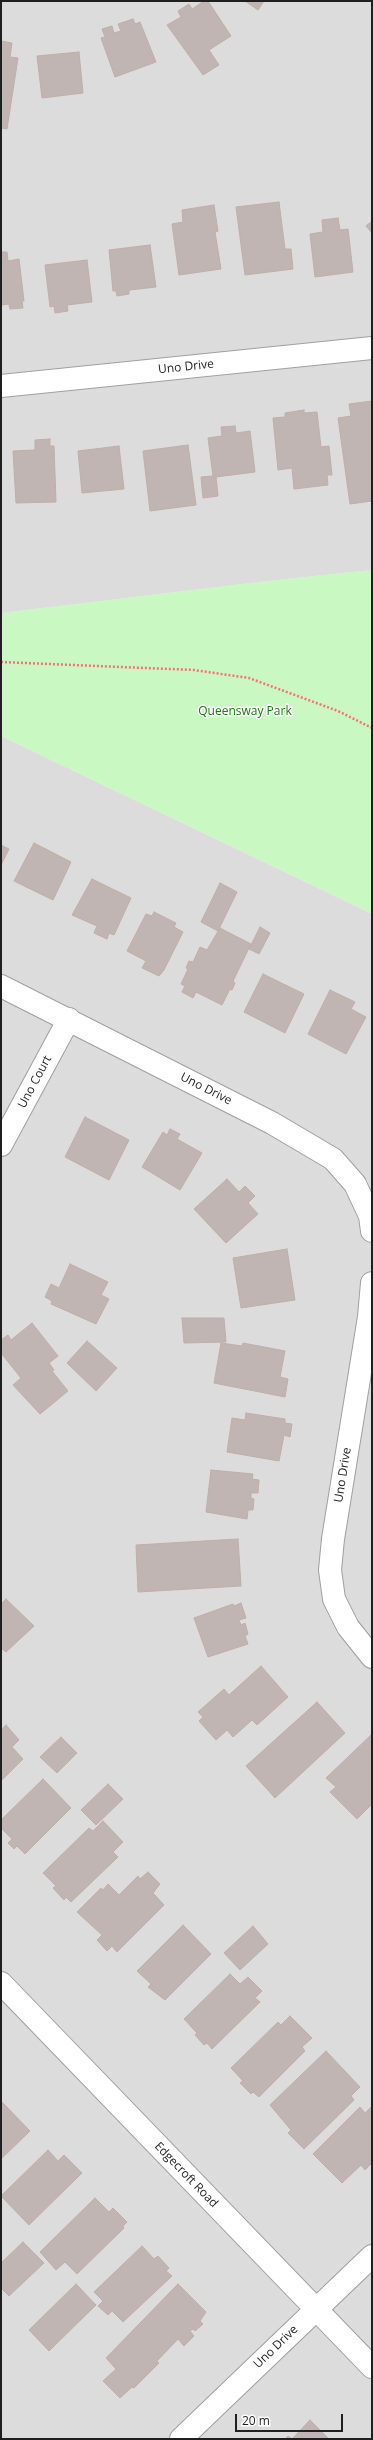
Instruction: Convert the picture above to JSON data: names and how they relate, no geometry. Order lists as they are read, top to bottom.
{
  "streets": {
    "street": ["Uno Drive", "Uno Court", "Edgecroft Road"]
  },
  "crossings": [
    ["Uno Drive", "Uno Court"],
    ["Uno Drive", "Edgecroft Road"]
  ],
  "parks": ["Queensway Park"],
  "scale_bar": "20 m"
}
